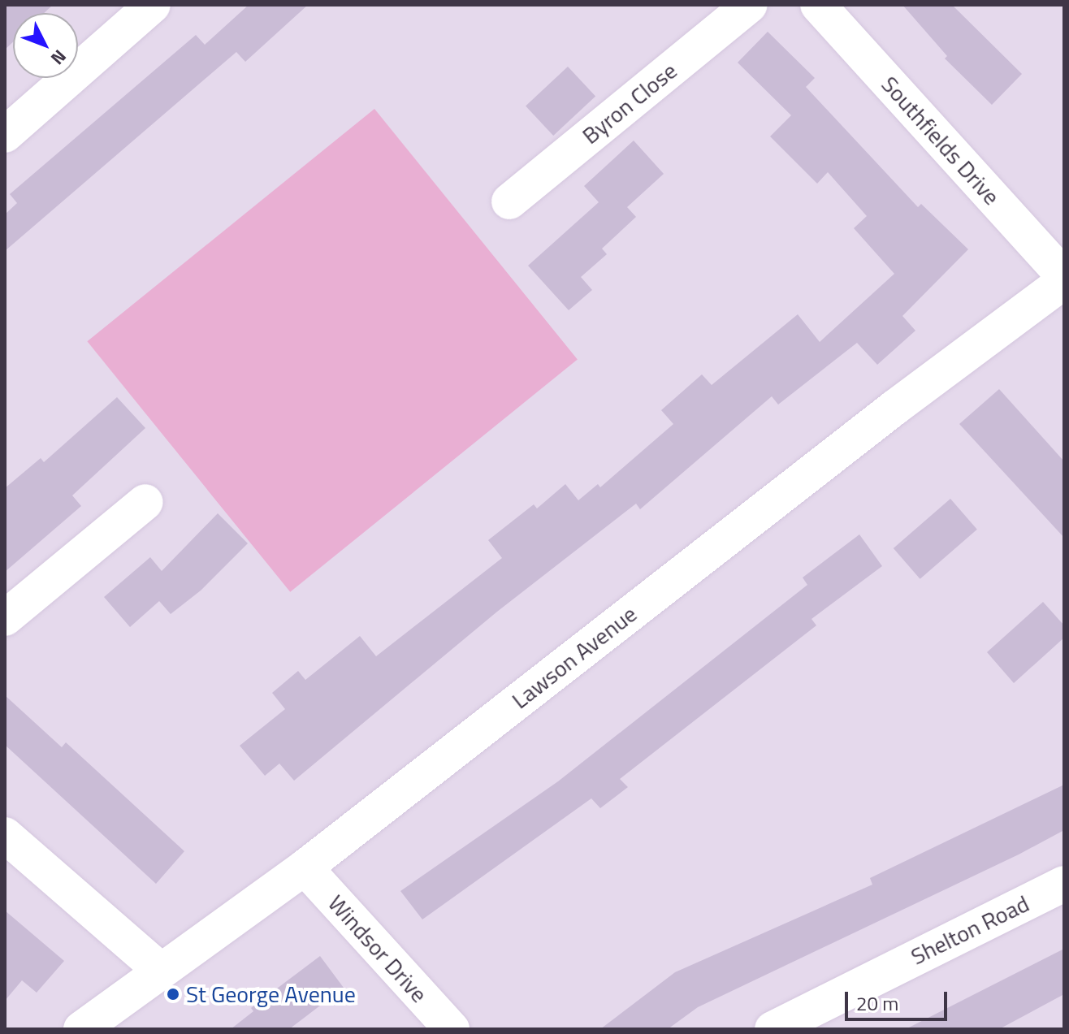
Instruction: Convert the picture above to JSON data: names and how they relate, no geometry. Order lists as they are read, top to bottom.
{
  "streets": {
    "street": [
      "Byron Close",
      "Southfields Drive",
      "Lawson Avenue",
      "Shelton Road",
      "Windsor Drive"
    ]
  },
  "crossings": [
    ["Southfields Drive", "Lawson Avenue"],
    ["Lawson Avenue", "Windsor Drive"]
  ],
  "places": ["St George Avenue"],
  "scale_bar": "20 m",
  "north": "bottom right"
}
